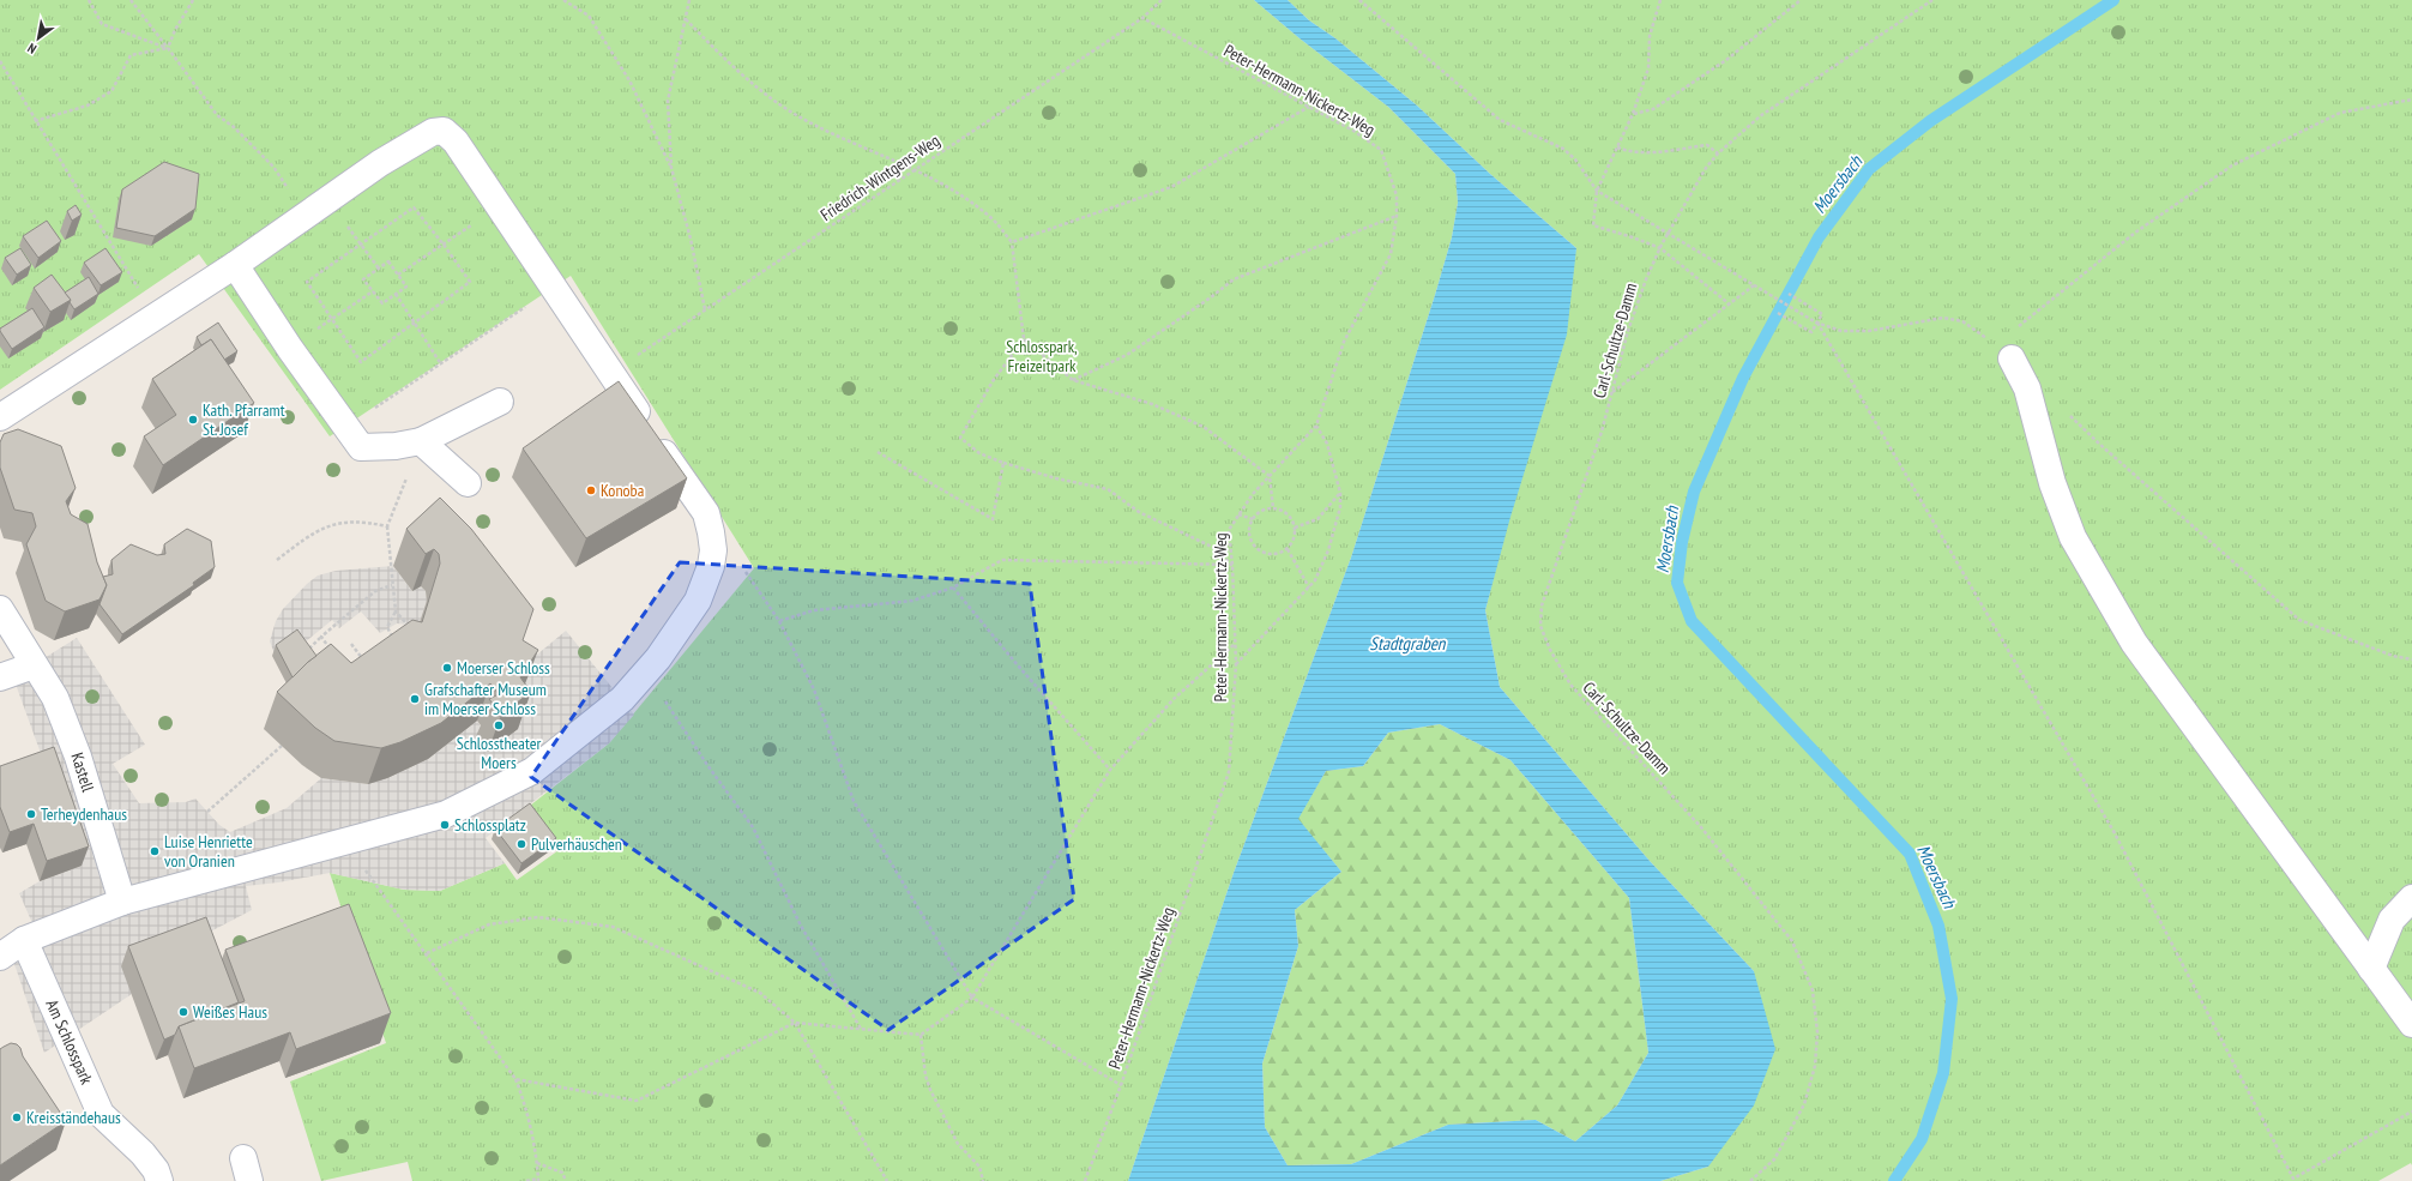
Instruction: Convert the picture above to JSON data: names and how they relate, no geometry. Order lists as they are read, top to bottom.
{
  "streets": {
    "street": ["Kastell", "Am Schlosspark"],
    "path": ["Peter-Hermann-Nickertz-Weg", "Friedrich-Wintgens-Weg", "Carl-Schultze-Damm"]
  },
  "crossings": [
    ["Peter-Hermann-Nickertz-Weg", "Friedrich-Wintgens-Weg"]
  ],
  "water": ["Moersbach", "Stadtgraben"],
  "parks": ["Schlosspark, Freizeitpark"],
  "places": [
    "Kath. Pfarramt St. Josef",
    "Konoba",
    "Moerser Schloss",
    "Grafschafter Museum im Moerser Schloss",
    "Schlosstheater Moers",
    "Terheydenhaus",
    "Schlossplatz",
    "Pulverhäuschen",
    "Luise Henriette von Oranien",
    "Weißes Haus",
    "Kreisständehaus"
  ],
  "north": "bottom left"
}
